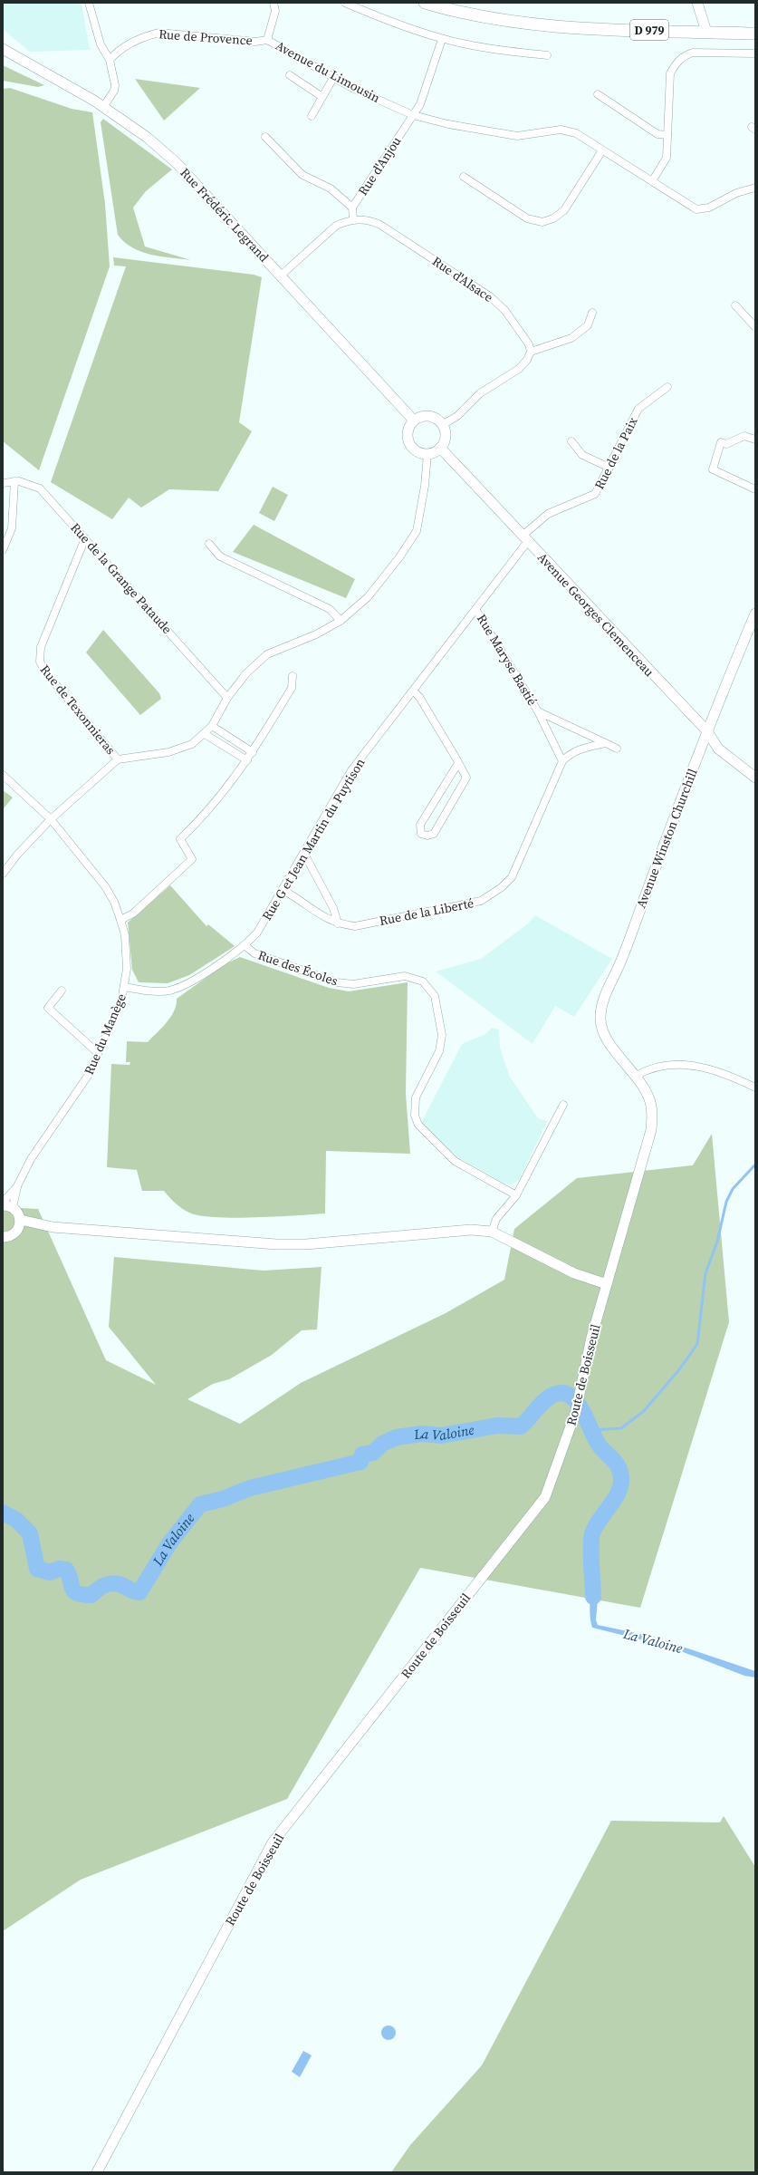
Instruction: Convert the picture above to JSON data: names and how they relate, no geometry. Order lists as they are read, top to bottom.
{
  "streets": {
    "main road": [
      "D 979",
      "Rue Frédéric Legrand",
      "Avenue Georges Clemenceau",
      "Avenue Winston Churchill",
      "Route de Boisseuil"
    ],
    "street": [
      "Rue de Provence",
      "Avenue du Limousin",
      "Rue d'Anjou",
      "Rue d'Alsace",
      "Rue de la Paix",
      "Rue de la Grange Pataude",
      "Rue Maryse Bastié",
      "Rue de Texonnieras",
      "Rue G et Jean Martin du Puytison",
      "Rue de la Liberté",
      "Rue des Écoles",
      "Rue du Manège"
    ]
  },
  "crossings": [
    ["Rue de Provence", "Avenue du Limousin"],
    ["Avenue du Limousin", "Rue d'Anjou"],
    ["Rue d'Anjou", "Rue d'Alsace"],
    ["Rue Frédéric Legrand", "Rue d'Alsace"],
    ["Rue Frédéric Legrand", "Avenue Georges Clemenceau"],
    ["Rue de la Paix", "Avenue Georges Clemenceau"],
    ["Rue de la Paix", "Rue G et Jean Martin du Puytison"],
    ["Rue de la Grange Pataude", "Rue de Texonnieras"],
    ["Avenue Georges Clemenceau", "Avenue Winston Churchill"],
    ["Avenue Georges Clemenceau", "Rue G et Jean Martin du Puytison"],
    ["Rue Maryse Bastié", "Rue G et Jean Martin du Puytison"],
    ["Rue Maryse Bastié", "Rue de la Liberté"],
    ["Avenue Winston Churchill", "Route de Boisseuil"],
    ["Rue G et Jean Martin du Puytison", "Rue de la Liberté"],
    ["Rue G et Jean Martin du Puytison", "Rue des Écoles"],
    ["Rue G et Jean Martin du Puytison", "Rue du Manège"]
  ],
  "water": ["La Valoine"]
}
